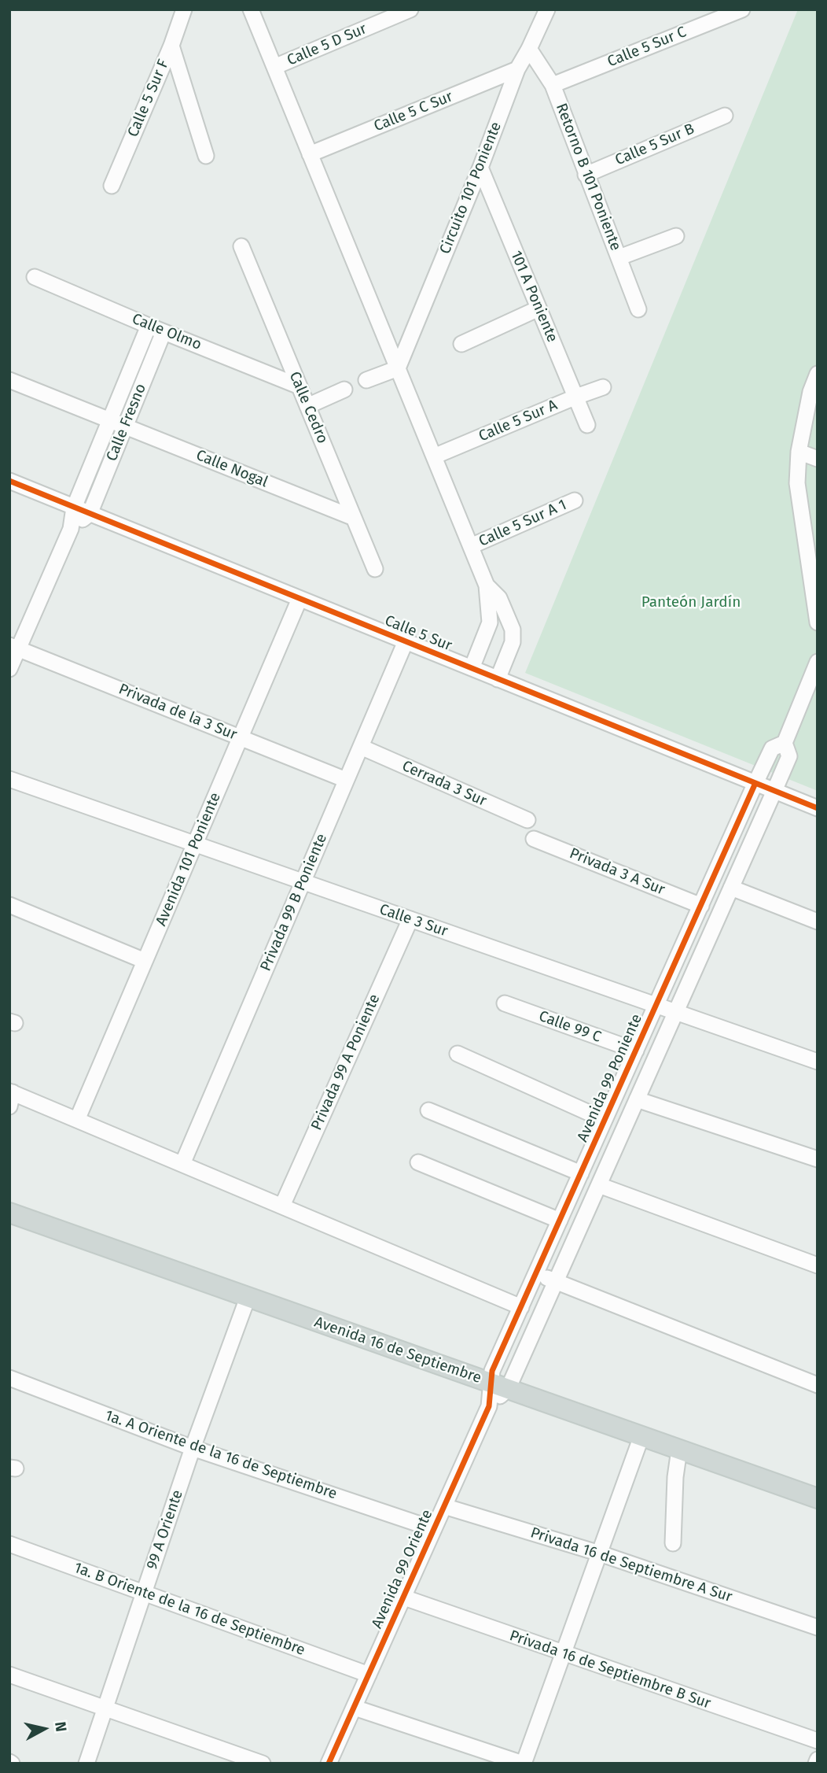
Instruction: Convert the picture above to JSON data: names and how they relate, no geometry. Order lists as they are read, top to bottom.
{
  "streets": {
    "main road": ["Avenida 16 de Septiembre"],
    "street": [
      "Calle 5 D Sur",
      "Calle 5 Sur C",
      "Calle 5 Sur F",
      "Calle 5 C Sur",
      "Calle 5 Sur B",
      "Retorno B 101 Poniente",
      "Circuito 101 Poniente",
      "101 A Poniente",
      "Calle Olmo",
      "Calle Cedro",
      "Calle 5 Sur A",
      "Calle Fresno",
      "Calle Nogal",
      "Calle 5 Sur A 1",
      "Calle 5 Sur",
      "Privada de la 3 Sur",
      "Cerrada 3 Sur",
      "Avenida 101 Poniente",
      "Privada 3 A Sur",
      "Privada 99 B Poniente",
      "Calle 3 Sur",
      "Calle 99 C",
      "Privada 99 A Poniente",
      "Avenida 99 Poniente",
      "1a. A Oriente de la 16 de Septiembre",
      "99 A Oriente",
      "Privada 16 de Septiembre A Sur",
      "Avenida 99 Oriente",
      "1a. B Oriente de la 16 de Septiembre",
      "Privada 16 de Septiembre B Sur"
    ]
  },
  "crossings": [
    ["Calle 5 Sur C", "Retorno B 101 Poniente"],
    ["Calle 5 C Sur", "Circuito 101 Poniente"],
    ["Calle 5 Sur B", "Retorno B 101 Poniente"],
    ["Retorno B 101 Poniente", "Circuito 101 Poniente"],
    ["Circuito 101 Poniente", "101 A Poniente"],
    ["101 A Poniente", "Calle 5 Sur A"],
    ["Calle Olmo", "Calle Cedro"],
    ["Calle Olmo", "Calle Fresno"],
    ["Calle Cedro", "Calle Nogal"],
    ["Calle Fresno", "Calle Nogal"],
    ["Calle Fresno", "Calle 5 Sur"],
    ["Calle 5 Sur", "Avenida 101 Poniente"],
    ["Calle 5 Sur", "Privada 99 B Poniente"],
    ["Calle 5 Sur", "Avenida 99 Poniente"],
    ["Privada de la 3 Sur", "Avenida 101 Poniente"],
    ["Privada de la 3 Sur", "Privada 99 B Poniente"],
    ["Cerrada 3 Sur", "Privada 99 B Poniente"],
    ["Avenida 101 Poniente", "Calle 3 Sur"],
    ["Privada 3 A Sur", "Avenida 99 Poniente"],
    ["Privada 99 B Poniente", "Calle 3 Sur"],
    ["Calle 3 Sur", "Privada 99 A Poniente"],
    ["Calle 3 Sur", "Avenida 99 Poniente"],
    ["Calle 99 C", "Avenida 99 Poniente"],
    ["Avenida 99 Poniente", "Avenida 16 de Septiembre"],
    ["Avenida 99 Poniente", "Avenida 99 Oriente"],
    ["Avenida 16 de Septiembre", "99 A Oriente"],
    ["Avenida 16 de Septiembre", "Avenida 99 Oriente"],
    ["1a. A Oriente de la 16 de Septiembre", "99 A Oriente"],
    ["1a. A Oriente de la 16 de Septiembre", "Avenida 99 Oriente"],
    ["99 A Oriente", "1a. B Oriente de la 16 de Septiembre"],
    ["Privada 16 de Septiembre A Sur", "Avenida 99 Oriente"],
    ["Avenida 99 Oriente", "1a. B Oriente de la 16 de Septiembre"],
    ["Avenida 99 Oriente", "Privada 16 de Septiembre B Sur"]
  ],
  "parks": ["Panteón Jardín"],
  "north": "right"
}
